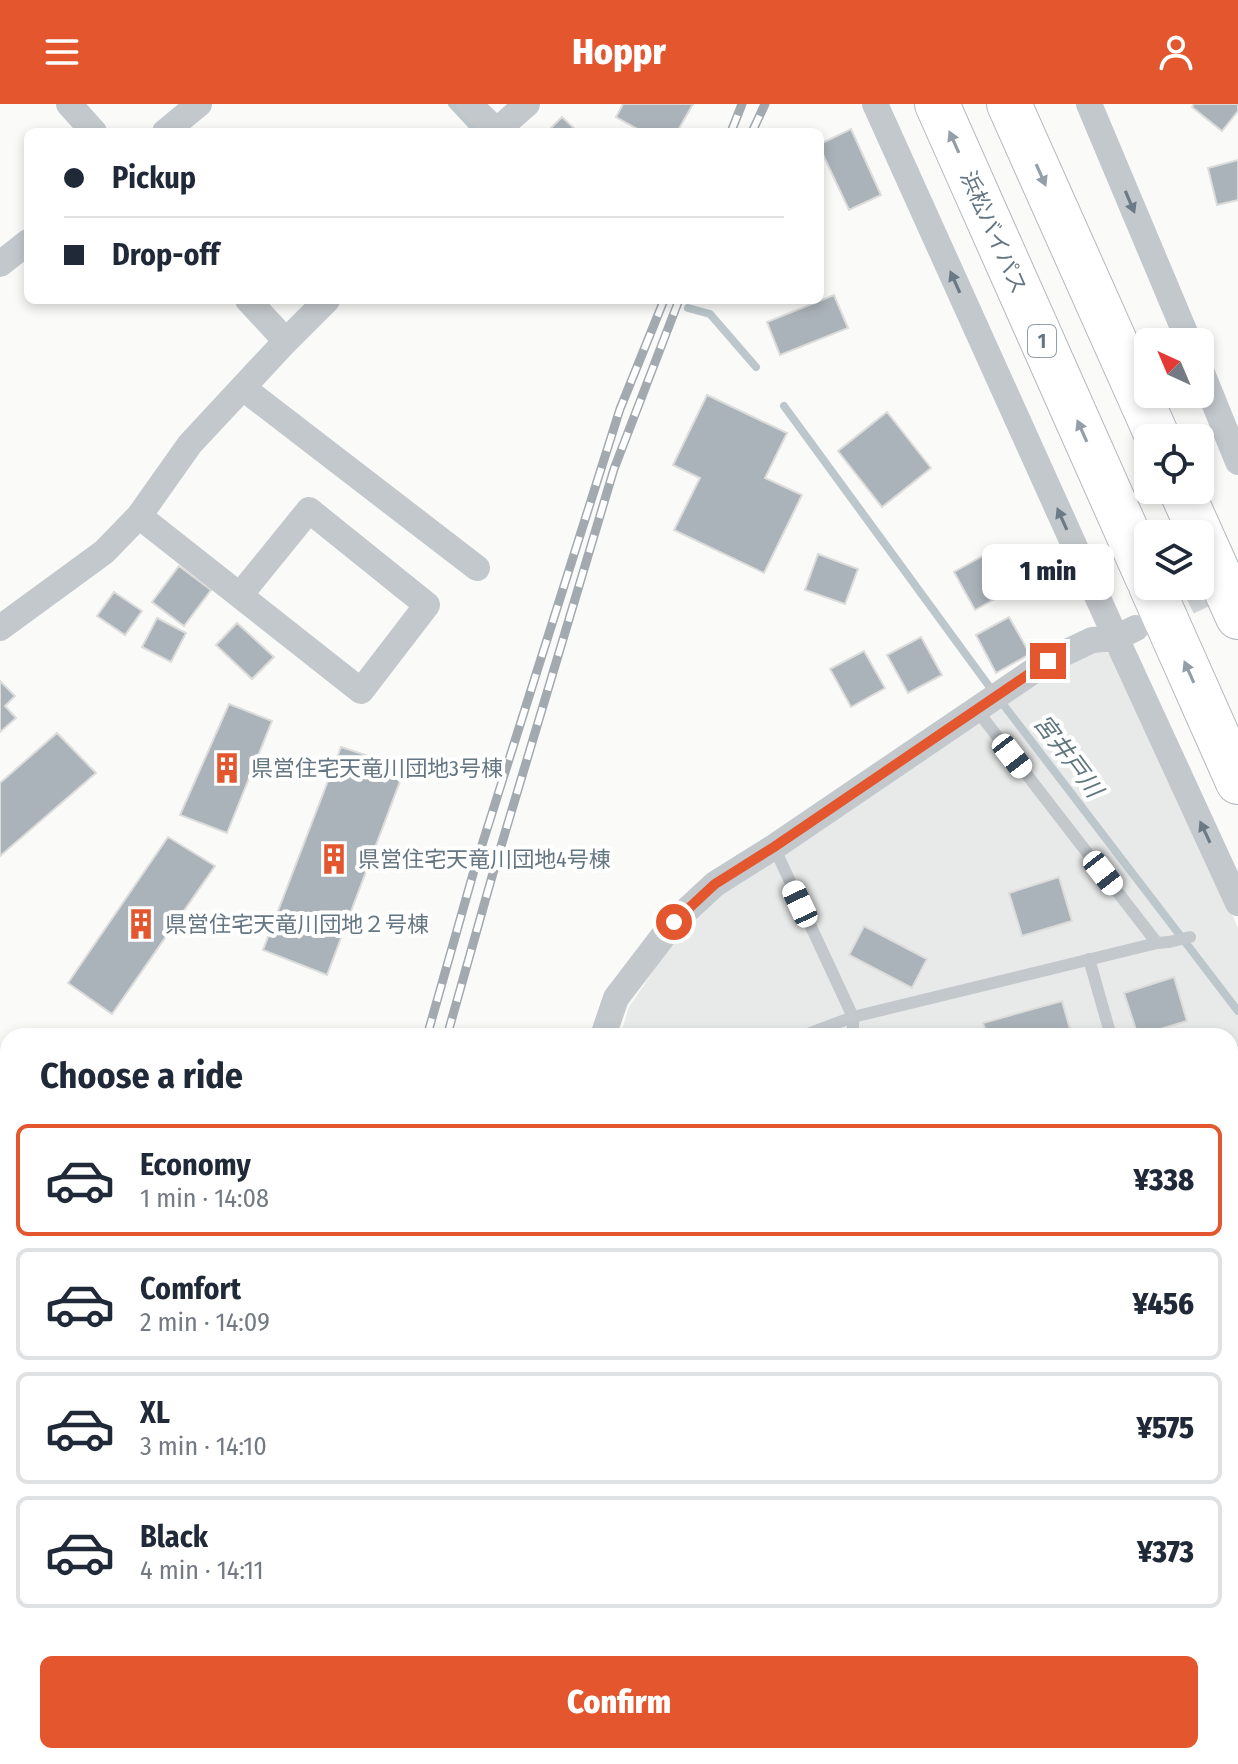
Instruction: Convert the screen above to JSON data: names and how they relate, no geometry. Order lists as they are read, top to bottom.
{
  "streets": {
    "highway": ["浜松バイパス", "1"]
  },
  "water": ["宮井戸川"],
  "places": {
    "building": ["県営住宅天竜川団地3号棟", "県営住宅天竜川団地4号棟", "県営住宅天竜川団地２号棟"]
  },
  "north": "top left",
  "page": {
    "header": "Hoppr",
    "banner": ["Pickup", "Drop-off"],
    "bubble": "1 min",
    "heading": "Choose a ride",
    "list": [
      {
        "name": "Economy",
        "note": "1 min · 14:08",
        "value": "¥338"
      },
      {
        "name": "Comfort",
        "note": "2 min · 14:09",
        "value": "¥456"
      },
      {
        "name": "XL",
        "note": "3 min · 14:10",
        "value": "¥575"
      },
      {
        "name": "Black",
        "note": "4 min · 14:11",
        "value": "¥373"
      }
    ],
    "buttons": "Confirm"
  }
}
